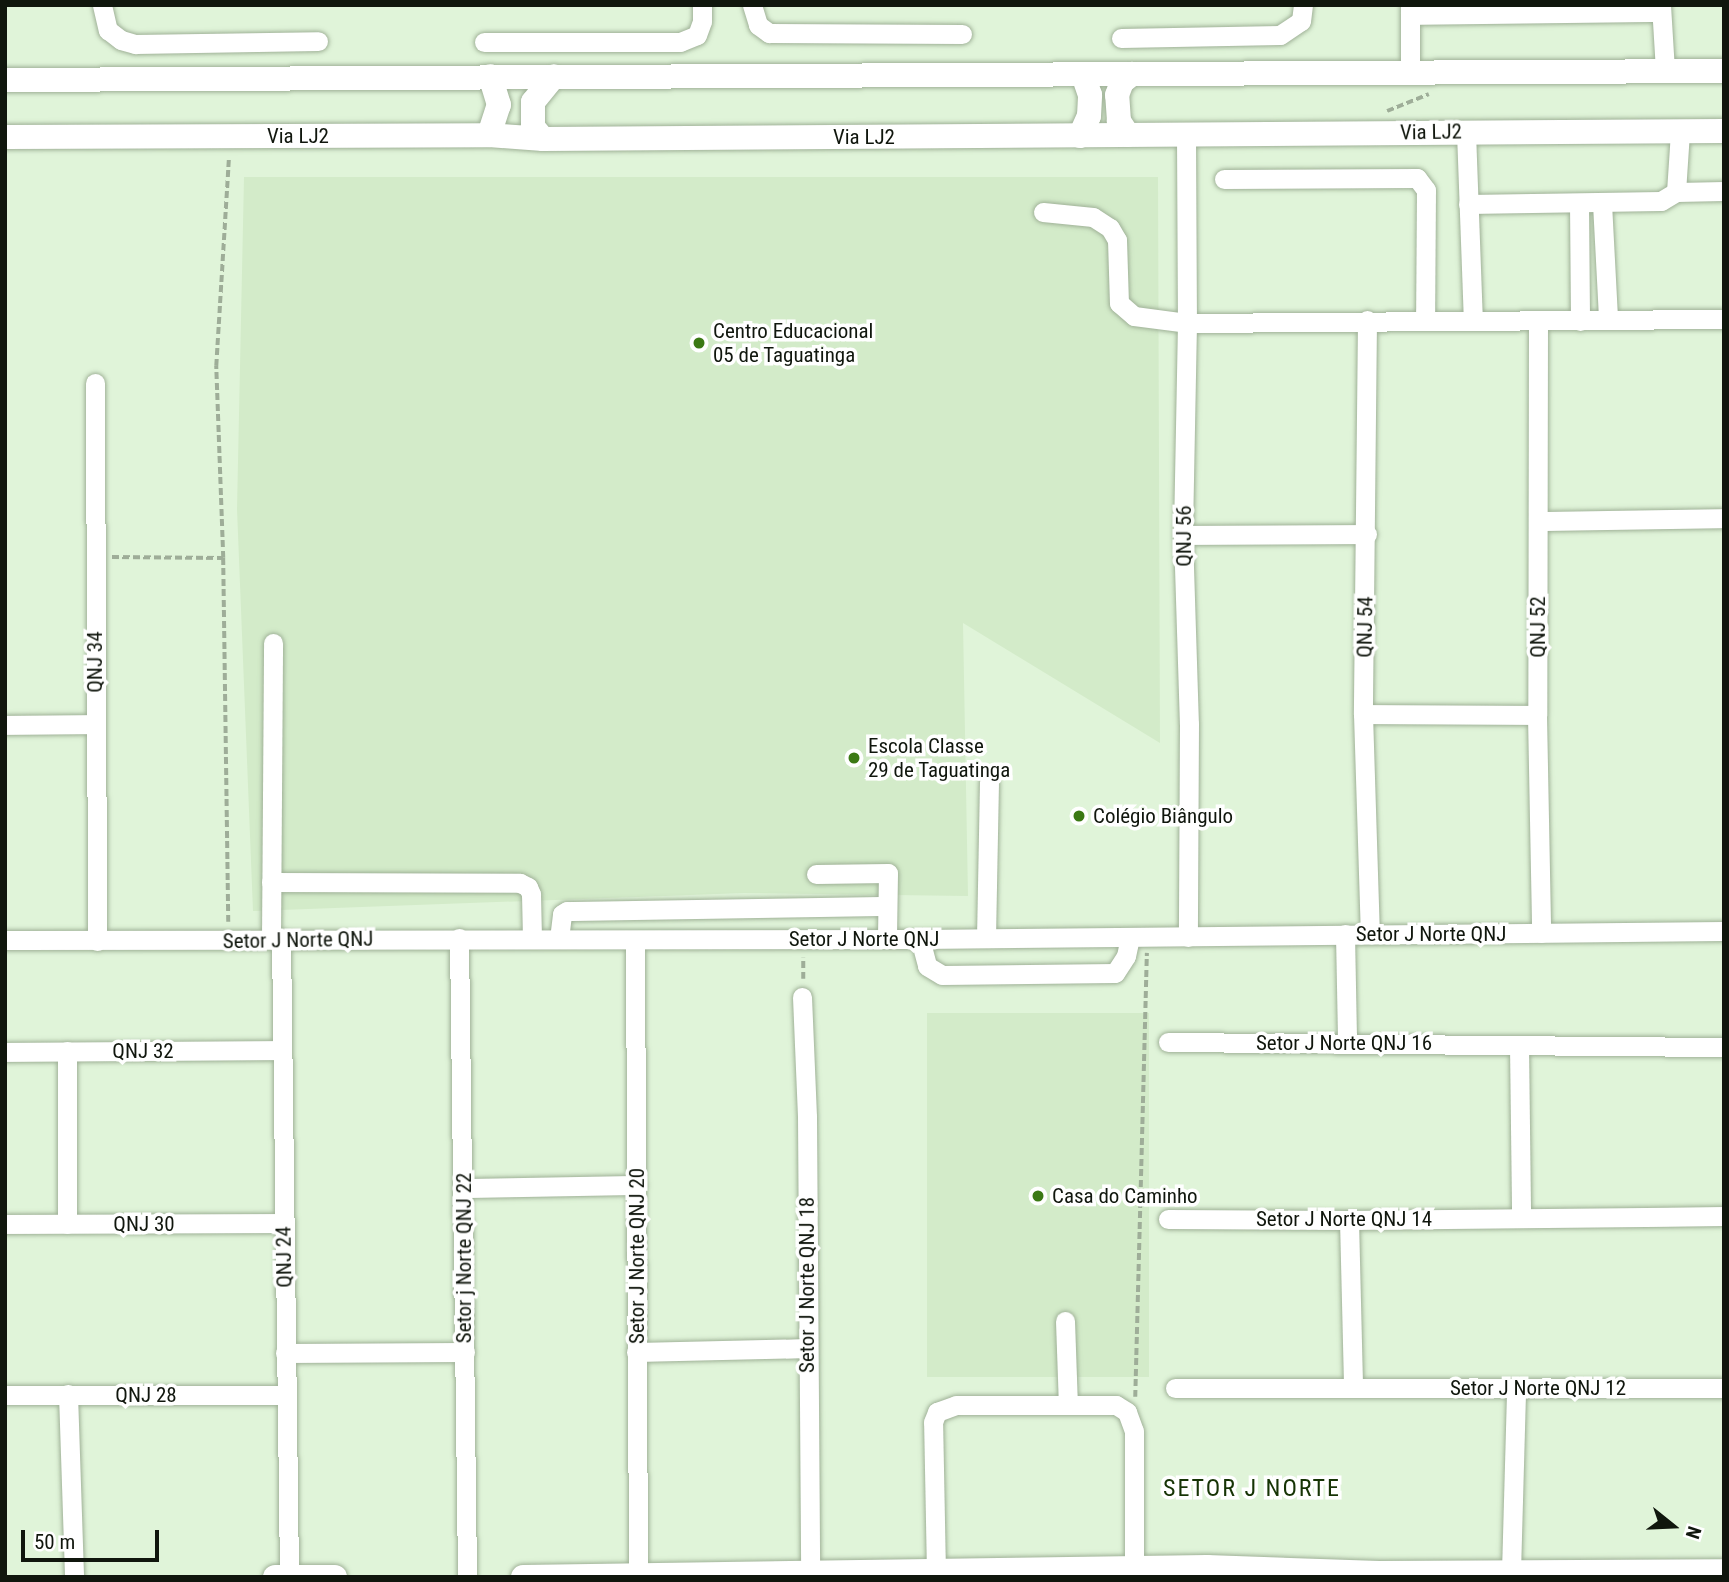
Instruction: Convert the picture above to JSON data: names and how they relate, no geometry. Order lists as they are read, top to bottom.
{
  "streets": {
    "main road": ["Via LJ2"],
    "street": [
      "QNJ 56",
      "QNJ 54",
      "QNJ 52",
      "QNJ 34",
      "Setor J Norte QNJ",
      "Setor J Norte QNJ 16",
      "QNJ 32",
      "Setor J Norte QNJ 14",
      "QNJ 30",
      "Setor J Norte QNJ 20",
      "QNJ 24",
      "Setor j Norte QNJ 22",
      "Setor J Norte QNJ 18",
      "Setor J Norte QNJ 12",
      "QNJ 28"
    ]
  },
  "crossings": [
    ["Via LJ2", "QNJ 56"],
    ["QNJ 56", "Setor J Norte QNJ"],
    ["QNJ 54", "Setor J Norte QNJ"],
    ["QNJ 52", "Setor J Norte QNJ"],
    ["QNJ 34", "Setor J Norte QNJ"],
    ["Setor J Norte QNJ", "Setor J Norte QNJ 20"],
    ["Setor J Norte QNJ", "QNJ 24"],
    ["Setor J Norte QNJ", "Setor j Norte QNJ 22"],
    ["QNJ 32", "QNJ 24"],
    ["QNJ 30", "QNJ 24"],
    ["QNJ 24", "QNJ 28"]
  ],
  "districts": ["SETOR J NORTE"],
  "places": [
    "Centro Educacional 05 de Taguatinga",
    "Escola Classe 29 de Taguatinga",
    "Colégio Biângulo",
    "Casa do Caminho"
  ],
  "scale_bar": "50 m",
  "north": "right"
}
